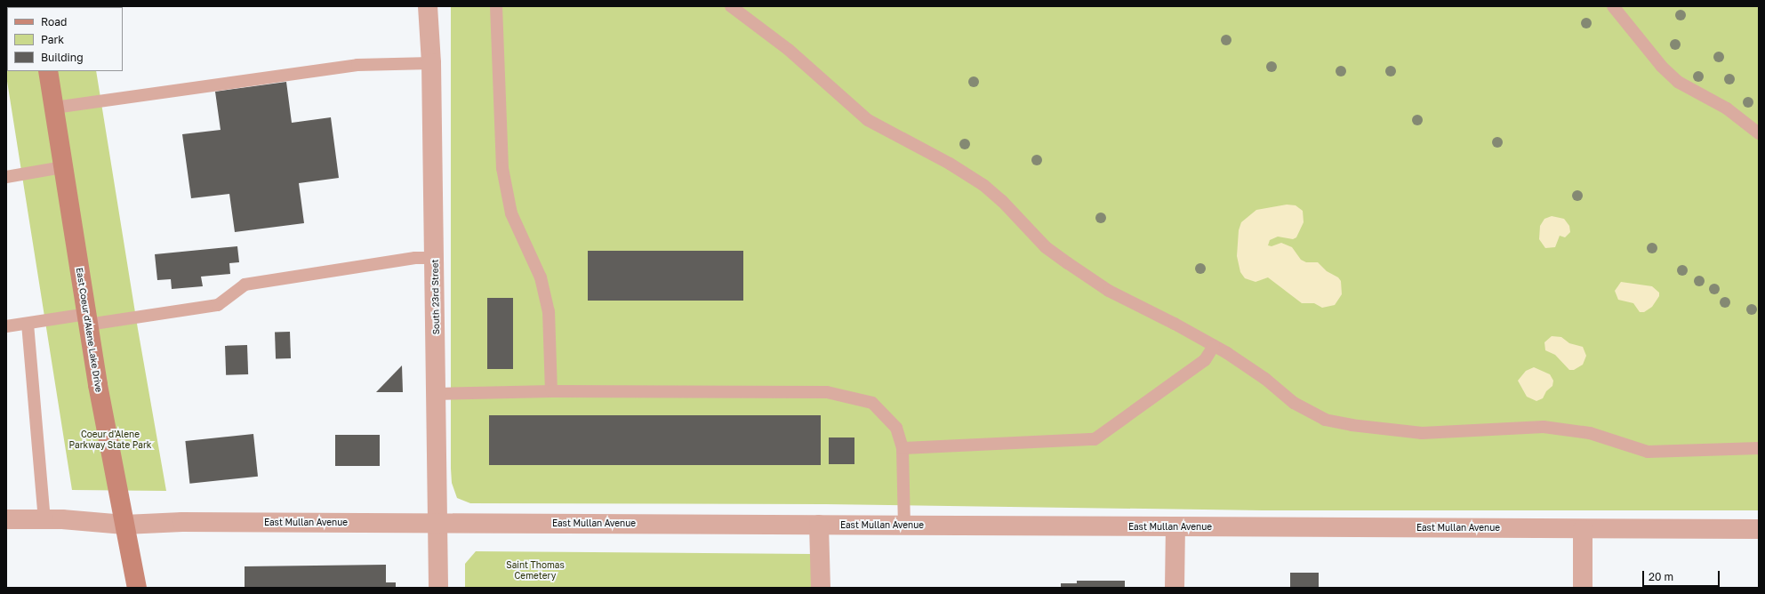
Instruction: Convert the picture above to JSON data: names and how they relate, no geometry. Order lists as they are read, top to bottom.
{
  "streets": {
    "street": ["South 23rd Street", "East Coeur d'Alene Lake Drive", "East Mullan Avenue"]
  },
  "crossings": [
    ["South 23rd Street", "East Mullan Avenue"],
    ["East Coeur d'Alene Lake Drive", "East Mullan Avenue"]
  ],
  "parks": ["Coeur d'Alene Parkway State Park", "Saint Thomas Cemetery"],
  "legend": ["Road", "Park", "Building"],
  "scale_bar": "20 m"
}
